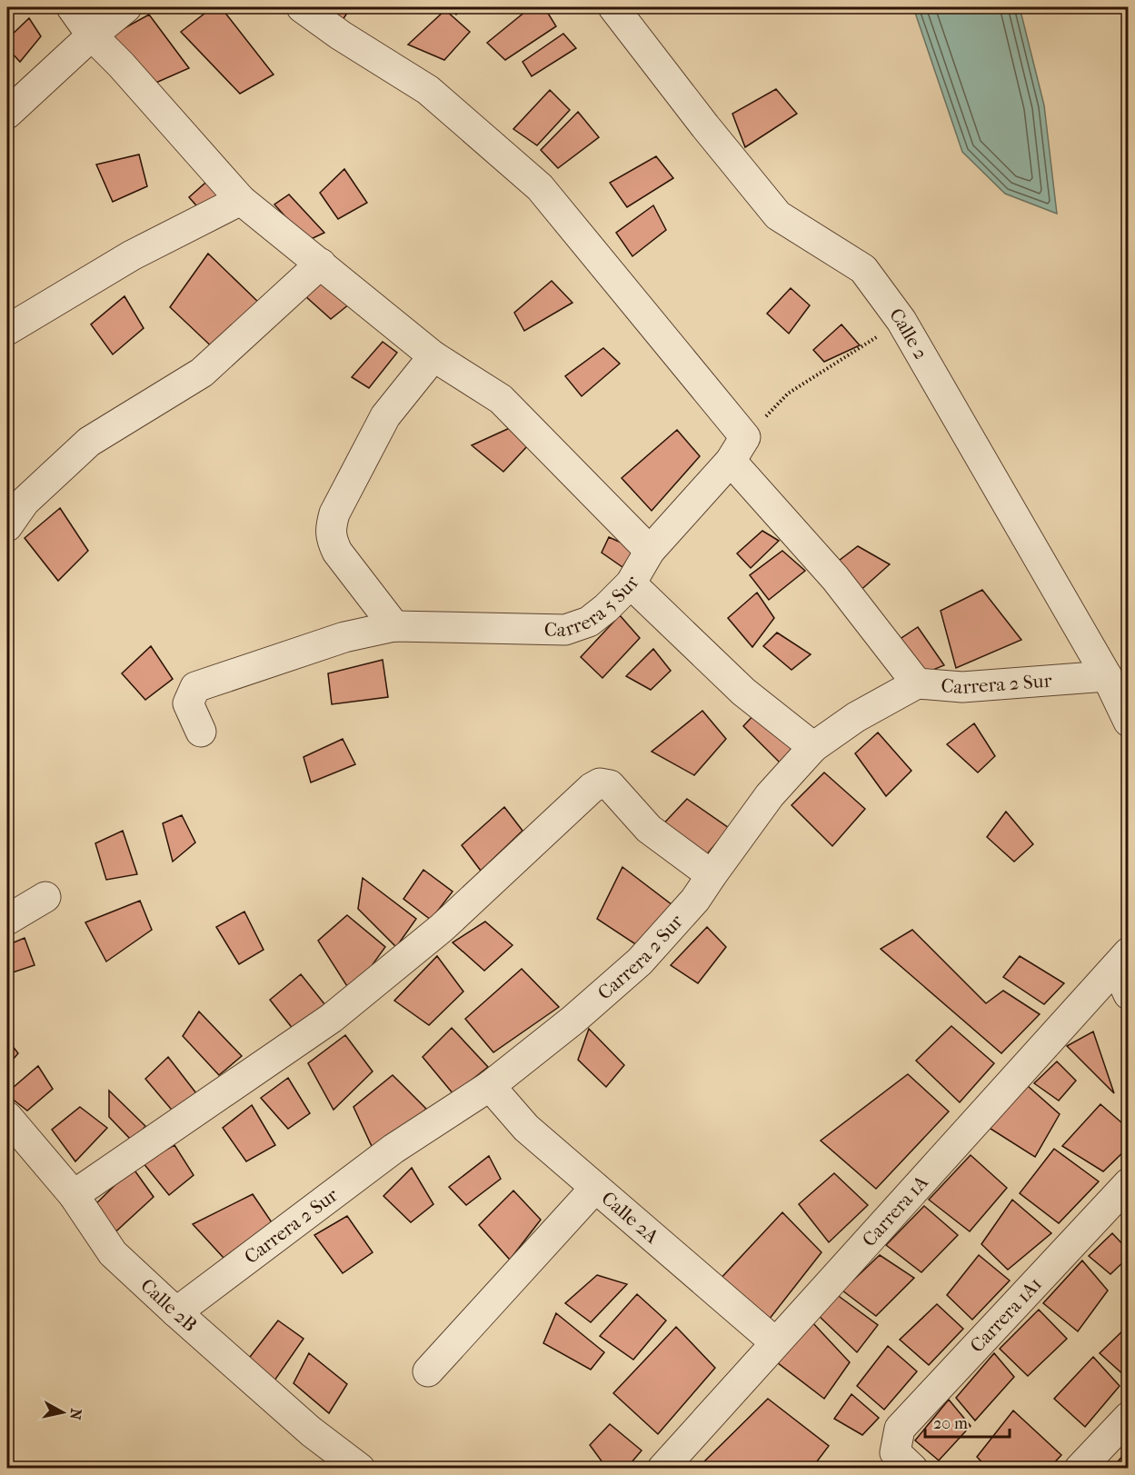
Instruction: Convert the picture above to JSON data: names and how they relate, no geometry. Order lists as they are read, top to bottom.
{
  "streets": {
    "street": [
      "Calle 2",
      "Carrera 5 Sur",
      "Carrera 2 Sur",
      "Carrera 1A",
      "Calle 2A",
      "Calle 2B",
      "Carrera 1A1"
    ]
  },
  "crossings": [
    ["Calle 2", "Carrera 2 Sur"],
    ["Carrera 2 Sur", "Calle 2A"],
    ["Carrera 2 Sur", "Calle 2B"],
    ["Carrera 1A", "Calle 2A"]
  ],
  "scale_bar": "20 m",
  "north": "right"
}
